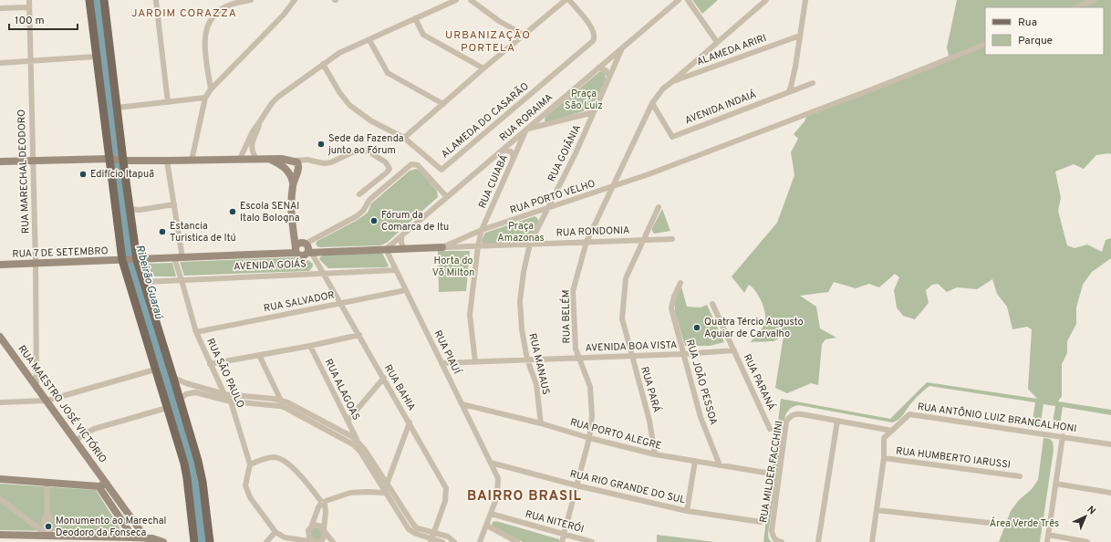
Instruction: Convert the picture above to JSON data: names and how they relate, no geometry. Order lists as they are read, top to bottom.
{
  "streets": {
    "street": [
      "ALAMEDA ARIRI",
      "AVENIDA INDAIÁ",
      "RUA RORAIMA",
      "ALAMEDA DO CASARÃO",
      "RUA GOIÂNIA",
      "RUA MARECHAL DEODORO",
      "RUA CUIABÁ",
      "RUA PORTO VELHO",
      "RUA RONDONIA",
      "RUA 7 DE SETEMBRO",
      "AVENIDA GOIÁS",
      "RUA SALVADOR",
      "RUA BELÉM",
      "AVENIDA BOA VISTA",
      "RUA PIAUÍ",
      "RUA MANAUS",
      "RUA SÃO PAULO",
      "RUA JOÃO PESSOA",
      "RUA PARANÁ",
      "RUA BAHIA",
      "RUA ALAGOAS",
      "RUA PARÁ",
      "RUA MAESTRO JOSÉ VICTÓRIO",
      "RUA ANTÔNIO LUIZ BRANCALHONI",
      "RUA PORTO ALEGRE",
      "RUA HUMBERTO IARUSSI",
      "RUA MILDER FACCHINI",
      "RUA RIO GRANDE DO SUL",
      "RUA NITERÓI"
    ]
  },
  "crossings": [
    ["ALAMEDA ARIRI", "RUA BELÉM"],
    ["AVENIDA INDAIÁ", "RUA BELÉM"],
    ["RUA RORAIMA", "RUA GOIÂNIA"],
    ["RUA RORAIMA", "RUA CUIABÁ"],
    ["RUA RORAIMA", "RUA PIAUÍ"],
    ["RUA GOIÂNIA", "RUA PORTO VELHO"],
    ["RUA GOIÂNIA", "RUA RONDONIA"],
    ["RUA GOIÂNIA", "RUA MANAUS"],
    ["RUA MARECHAL DEODORO", "RUA 7 DE SETEMBRO"],
    ["RUA MARECHAL DEODORO", "RUA MAESTRO JOSÉ VICTÓRIO"],
    ["RUA CUIABÁ", "RUA PORTO VELHO"],
    ["RUA CUIABÁ", "RUA RONDONIA"],
    ["RUA CUIABÁ", "AVENIDA BOA VISTA"],
    ["RUA PORTO VELHO", "RUA RONDONIA"],
    ["RUA PORTO VELHO", "RUA BELÉM"],
    ["RUA RONDONIA", "RUA BELÉM"],
    ["RUA RONDONIA", "RUA MANAUS"],
    ["RUA RONDONIA", "RUA PARÁ"],
    ["RUA 7 DE SETEMBRO", "AVENIDA GOIÁS"],
    ["AVENIDA GOIÁS", "RUA PIAUÍ"],
    ["AVENIDA GOIÁS", "RUA SÃO PAULO"],
    ["AVENIDA GOIÁS", "RUA BAHIA"],
    ["RUA SALVADOR", "RUA PIAUÍ"],
    ["RUA SALVADOR", "RUA SÃO PAULO"],
    ["RUA SALVADOR", "RUA BAHIA"],
    ["RUA BELÉM", "AVENIDA BOA VISTA"],
    ["RUA BELÉM", "RUA PORTO ALEGRE"],
    ["RUA BELÉM", "RUA RIO GRANDE DO SUL"],
    ["RUA BELÉM", "RUA NITERÓI"],
    ["AVENIDA BOA VISTA", "RUA PIAUÍ"],
    ["AVENIDA BOA VISTA", "RUA MANAUS"],
    ["AVENIDA BOA VISTA", "RUA JOÃO PESSOA"],
    ["AVENIDA BOA VISTA", "RUA PARANÁ"],
    ["AVENIDA BOA VISTA", "RUA PARÁ"],
    ["RUA PIAUÍ", "RUA PORTO ALEGRE"],
    ["RUA PIAUÍ", "RUA RIO GRANDE DO SUL"],
    ["RUA PIAUÍ", "RUA NITERÓI"],
    ["RUA MANAUS", "RUA PORTO ALEGRE"],
    ["RUA JOÃO PESSOA", "RUA PORTO ALEGRE"],
    ["RUA PARÁ", "RUA PORTO ALEGRE"],
    ["RUA ANTÔNIO LUIZ BRANCALHONI", "RUA HUMBERTO IARUSSI"],
    ["RUA ANTÔNIO LUIZ BRANCALHONI", "RUA MILDER FACCHINI"]
  ],
  "districts": ["JARDIM CORAZZA", "URBANIZAÇÃO PORTELA", "BAIRRO BRASIL"],
  "water": ["Ribeirão Guaraú"],
  "parks": [
    "Praça São Luiz",
    "Praça Amazonas",
    "Horta do Võ Milton",
    "Área Verde Três"
  ],
  "places": [
    "Sede da Fazenda junto ao Fórum",
    "Edifício Itapuã",
    "Escola SENAI Italo Bologna",
    "Fórum da Comarca de Itu",
    "Estancia Turistica de Itú",
    "Quatra Tércio Augusto Aguiar de Carvalho",
    "Monumento ao Marechal Deodoro da Fonseca"
  ],
  "legend": ["Rua", "Parque"],
  "scale_bar": "100 m",
  "north": "top right"
}
